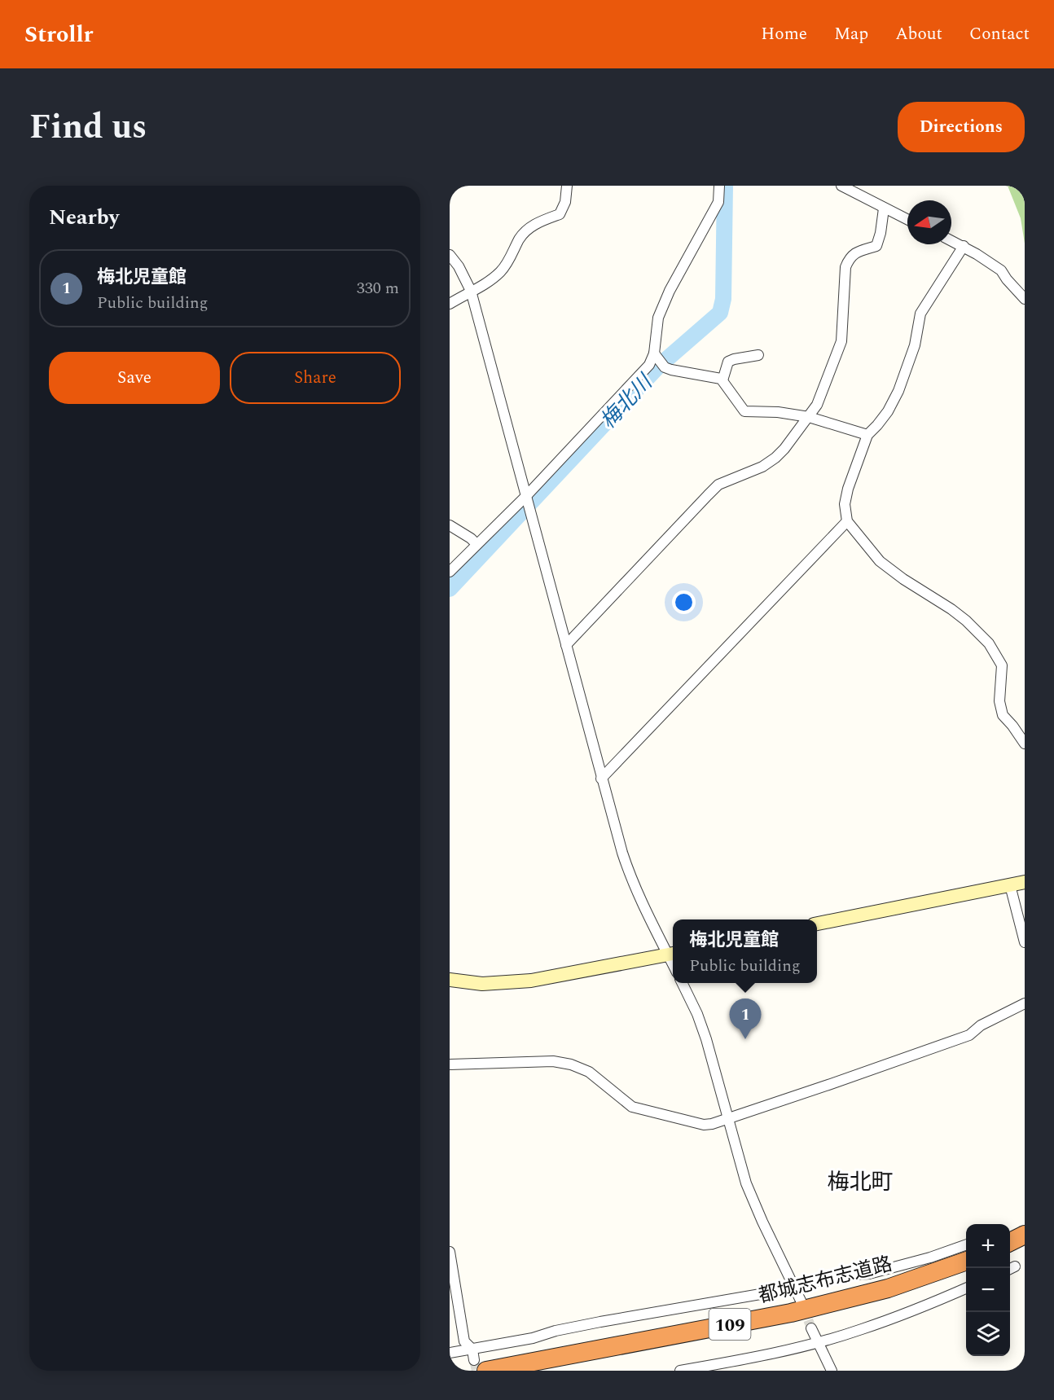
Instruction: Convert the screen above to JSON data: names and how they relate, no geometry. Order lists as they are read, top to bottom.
{
  "streets": {
    "highway": ["都城志布志道路", "109"]
  },
  "districts": ["梅北町"],
  "water": ["梅北川"],
  "north": "left",
  "page": {
    "header": "Strollr",
    "nav": [
      "Home",
      "Map",
      "About",
      "Contact"
    ],
    "title": "Find us",
    "buttons": [
      "Directions",
      ["Save", "Share"]
    ],
    "heading": "Nearby",
    "list": [
      {
        "mark": "1",
        "name": "梅北児童館",
        "note": "Public building",
        "value": "330 m"
      }
    ],
    "popup": ["梅北児童館", "Public building"],
    "pins": "1",
    "map_buttons": ["+", "−"]
  }
}
